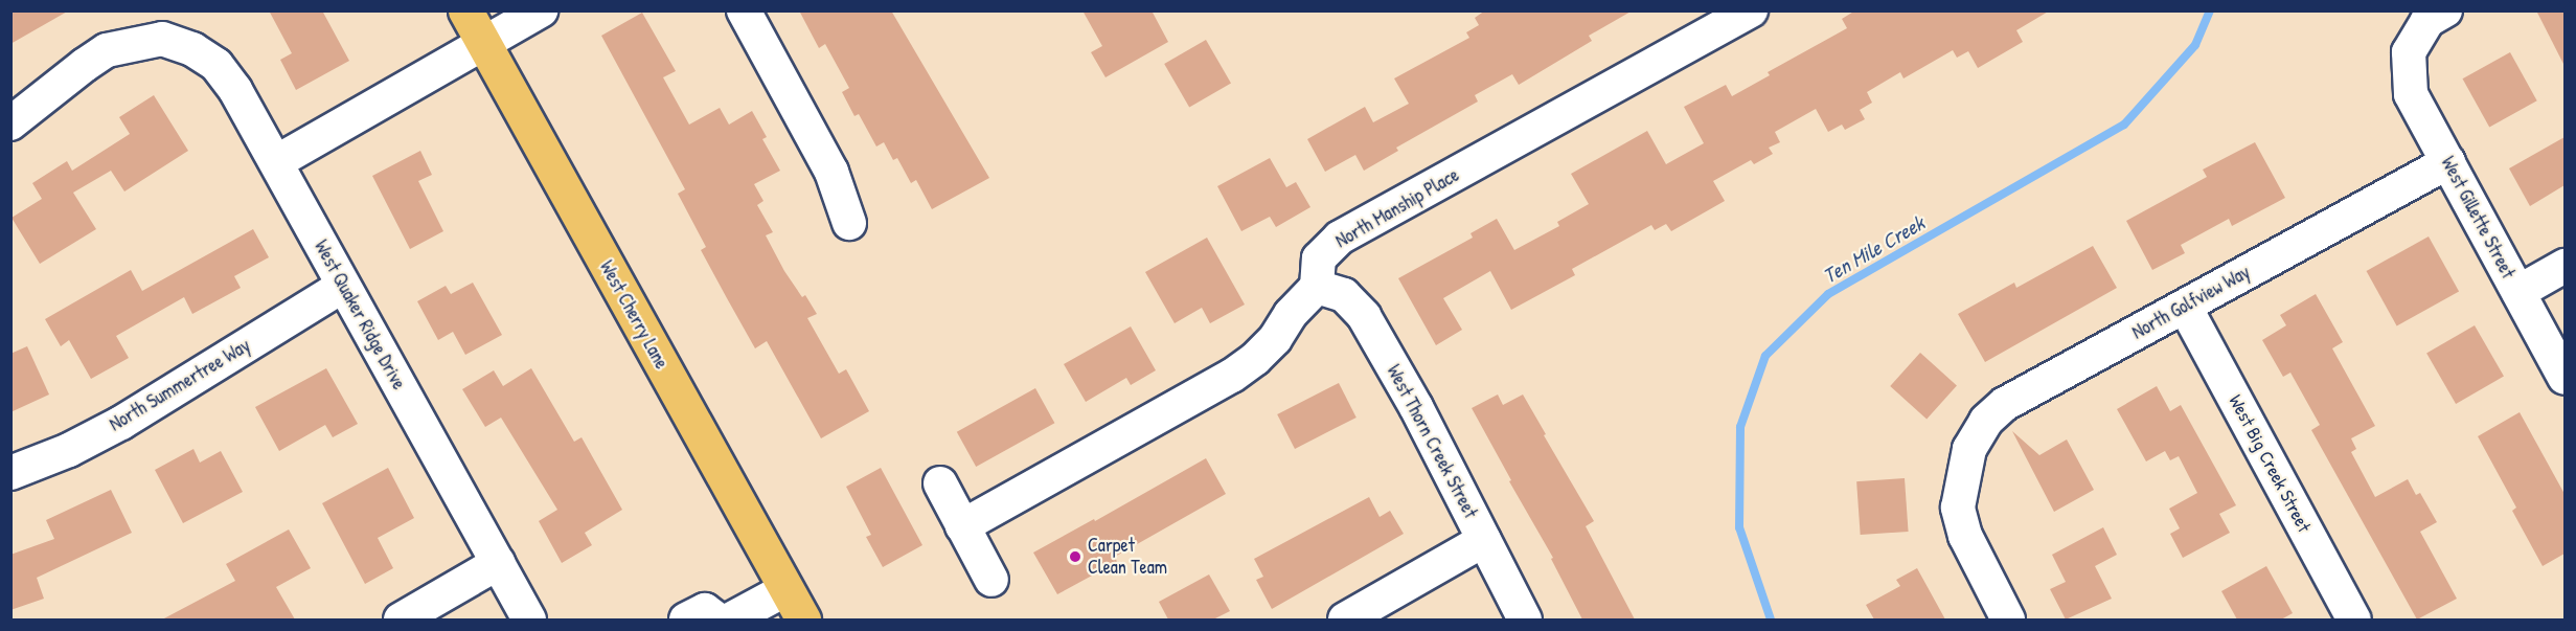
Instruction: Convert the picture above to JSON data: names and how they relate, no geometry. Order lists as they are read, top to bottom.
{
  "streets": {
    "main road": ["West Cherry Lane"],
    "street": [
      "North Manship Place",
      "West Gillette Street",
      "North Golfview Way",
      "West Quaker Ridge Drive",
      "North Summertree Way",
      "West Thorn Creek Street",
      "West Big Creek Street"
    ]
  },
  "crossings": [
    ["North Manship Place", "West Thorn Creek Street"],
    ["West Gillette Street", "North Golfview Way"],
    ["North Golfview Way", "West Big Creek Street"],
    ["West Quaker Ridge Drive", "North Summertree Way"]
  ],
  "water": ["Ten Mile Creek"],
  "places": ["Carpet Clean Team"]
}
